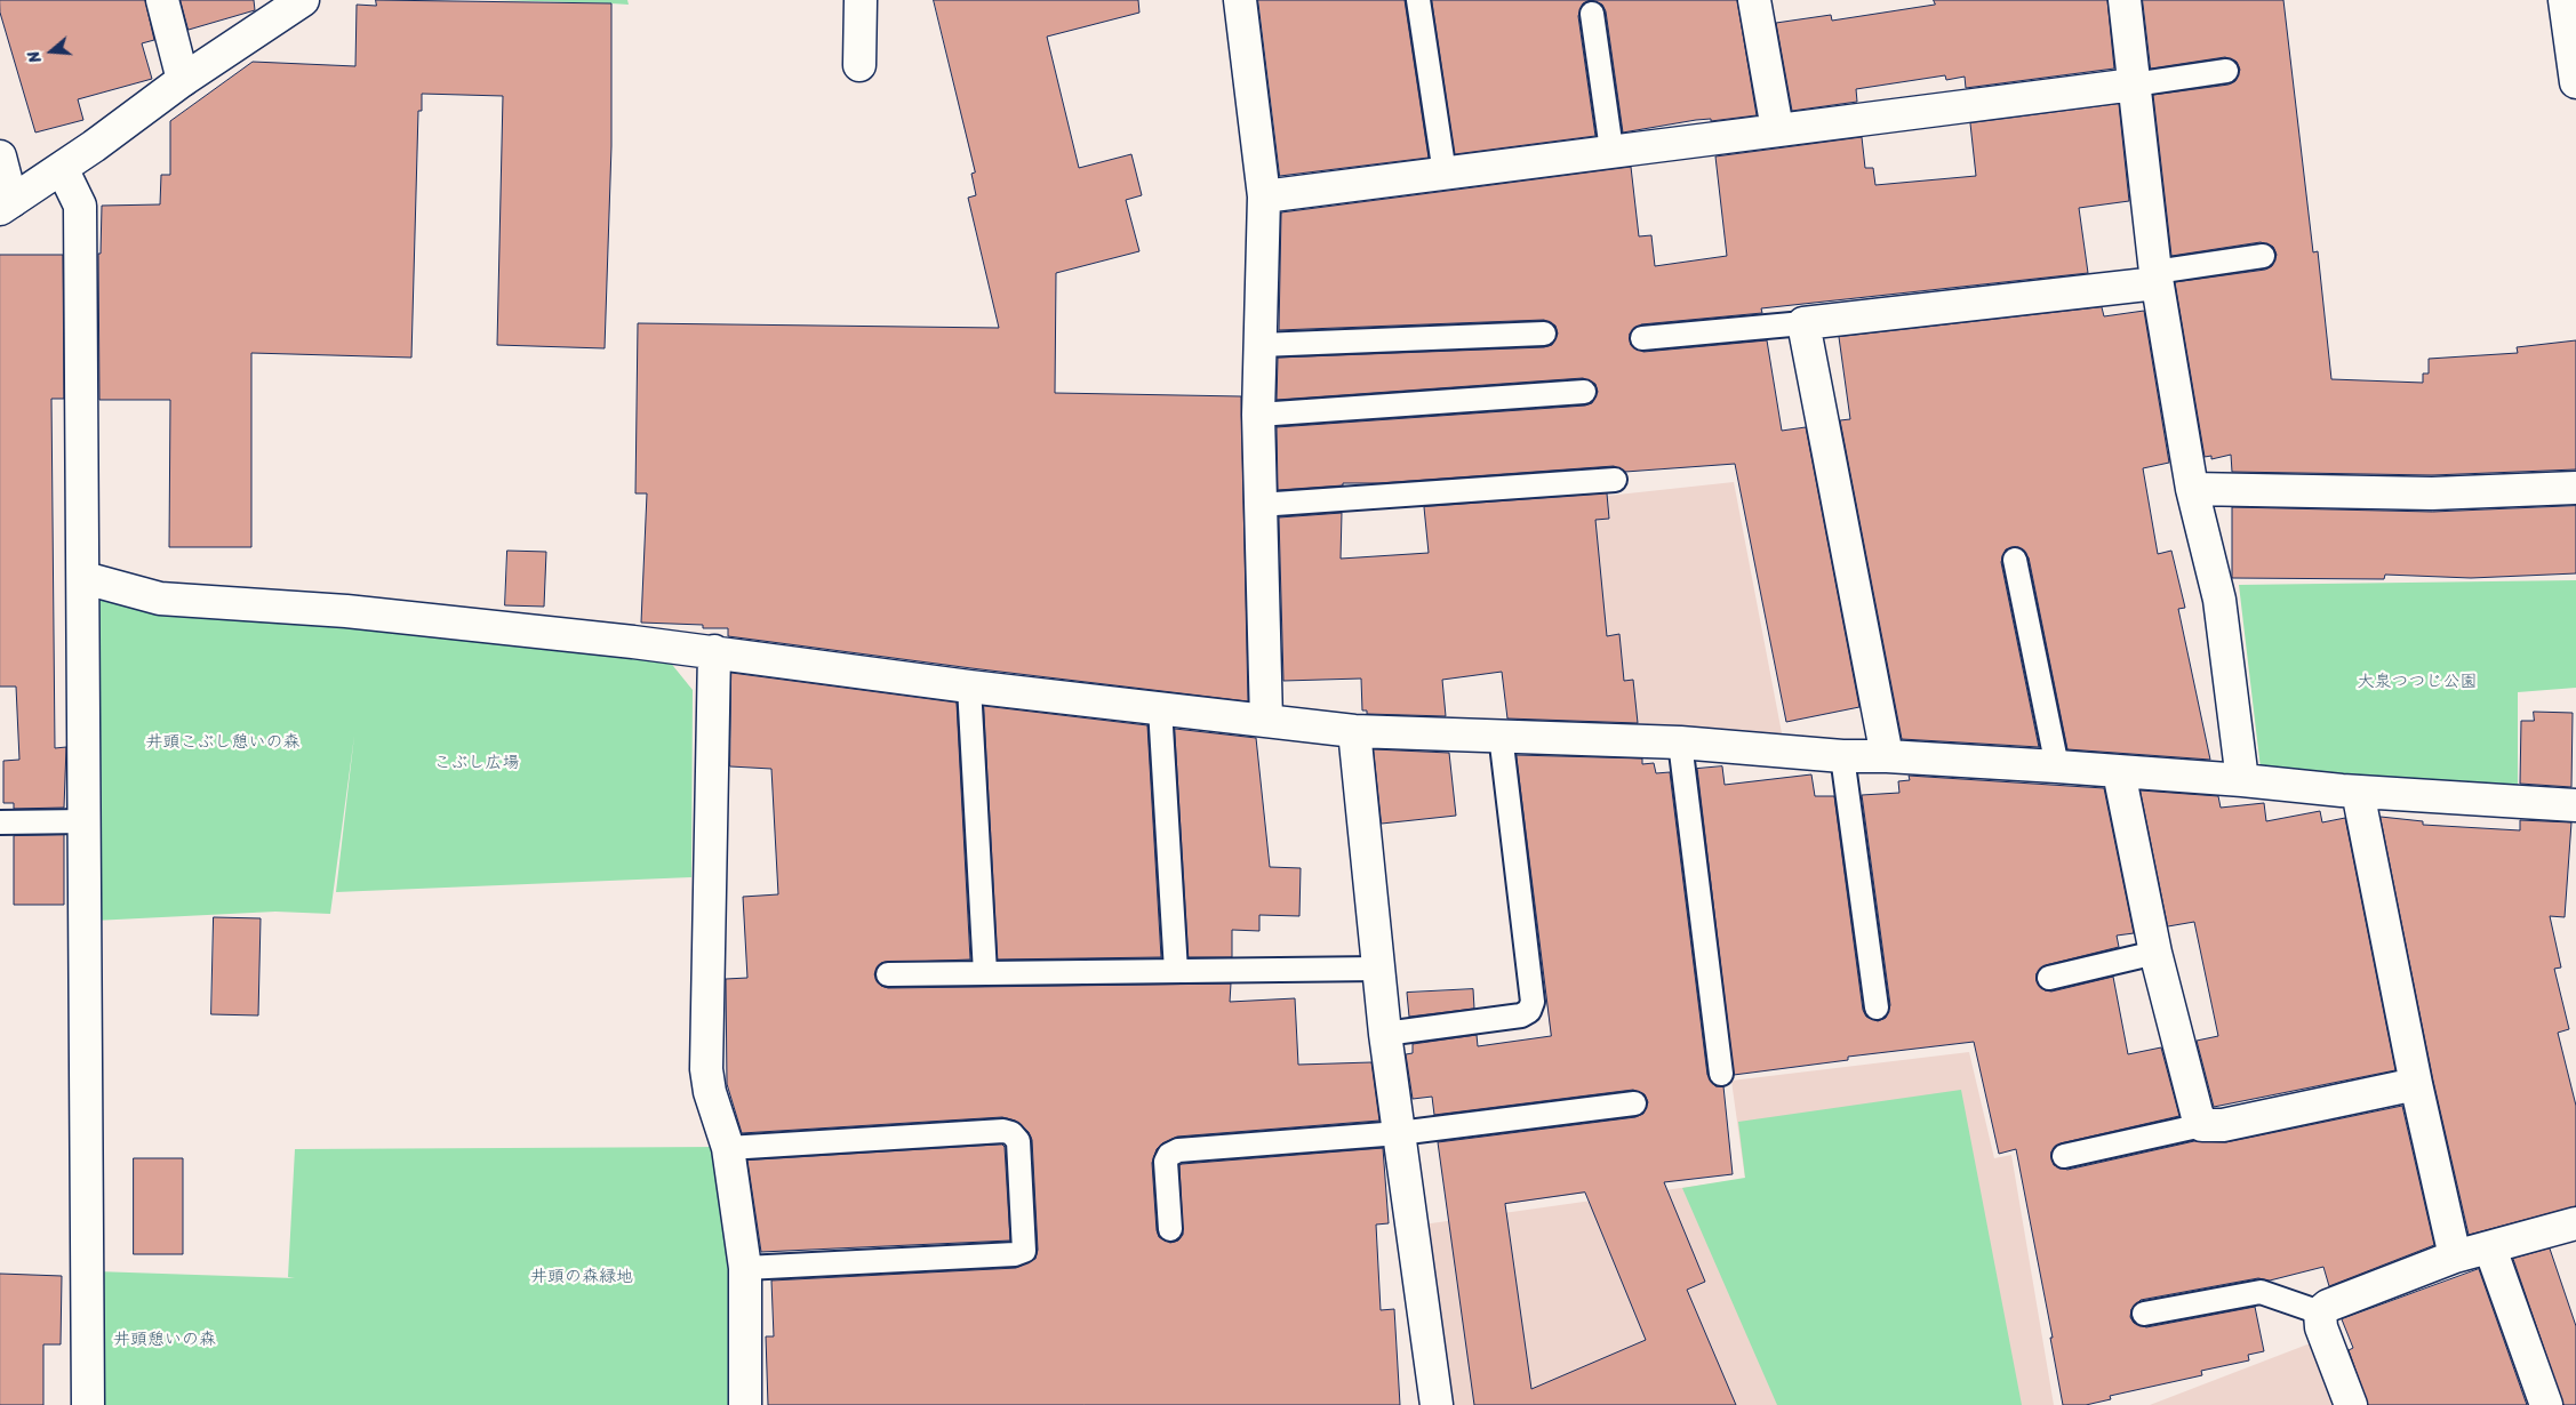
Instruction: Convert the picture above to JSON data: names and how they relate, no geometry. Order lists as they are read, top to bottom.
{
  "parks": [
    "大泉つつじ公園",
    "井頭こぶし憩いの森",
    "こぶし広場",
    "井頭の森緑地",
    "井頭憩いの森"
  ],
  "north": "left"
}
